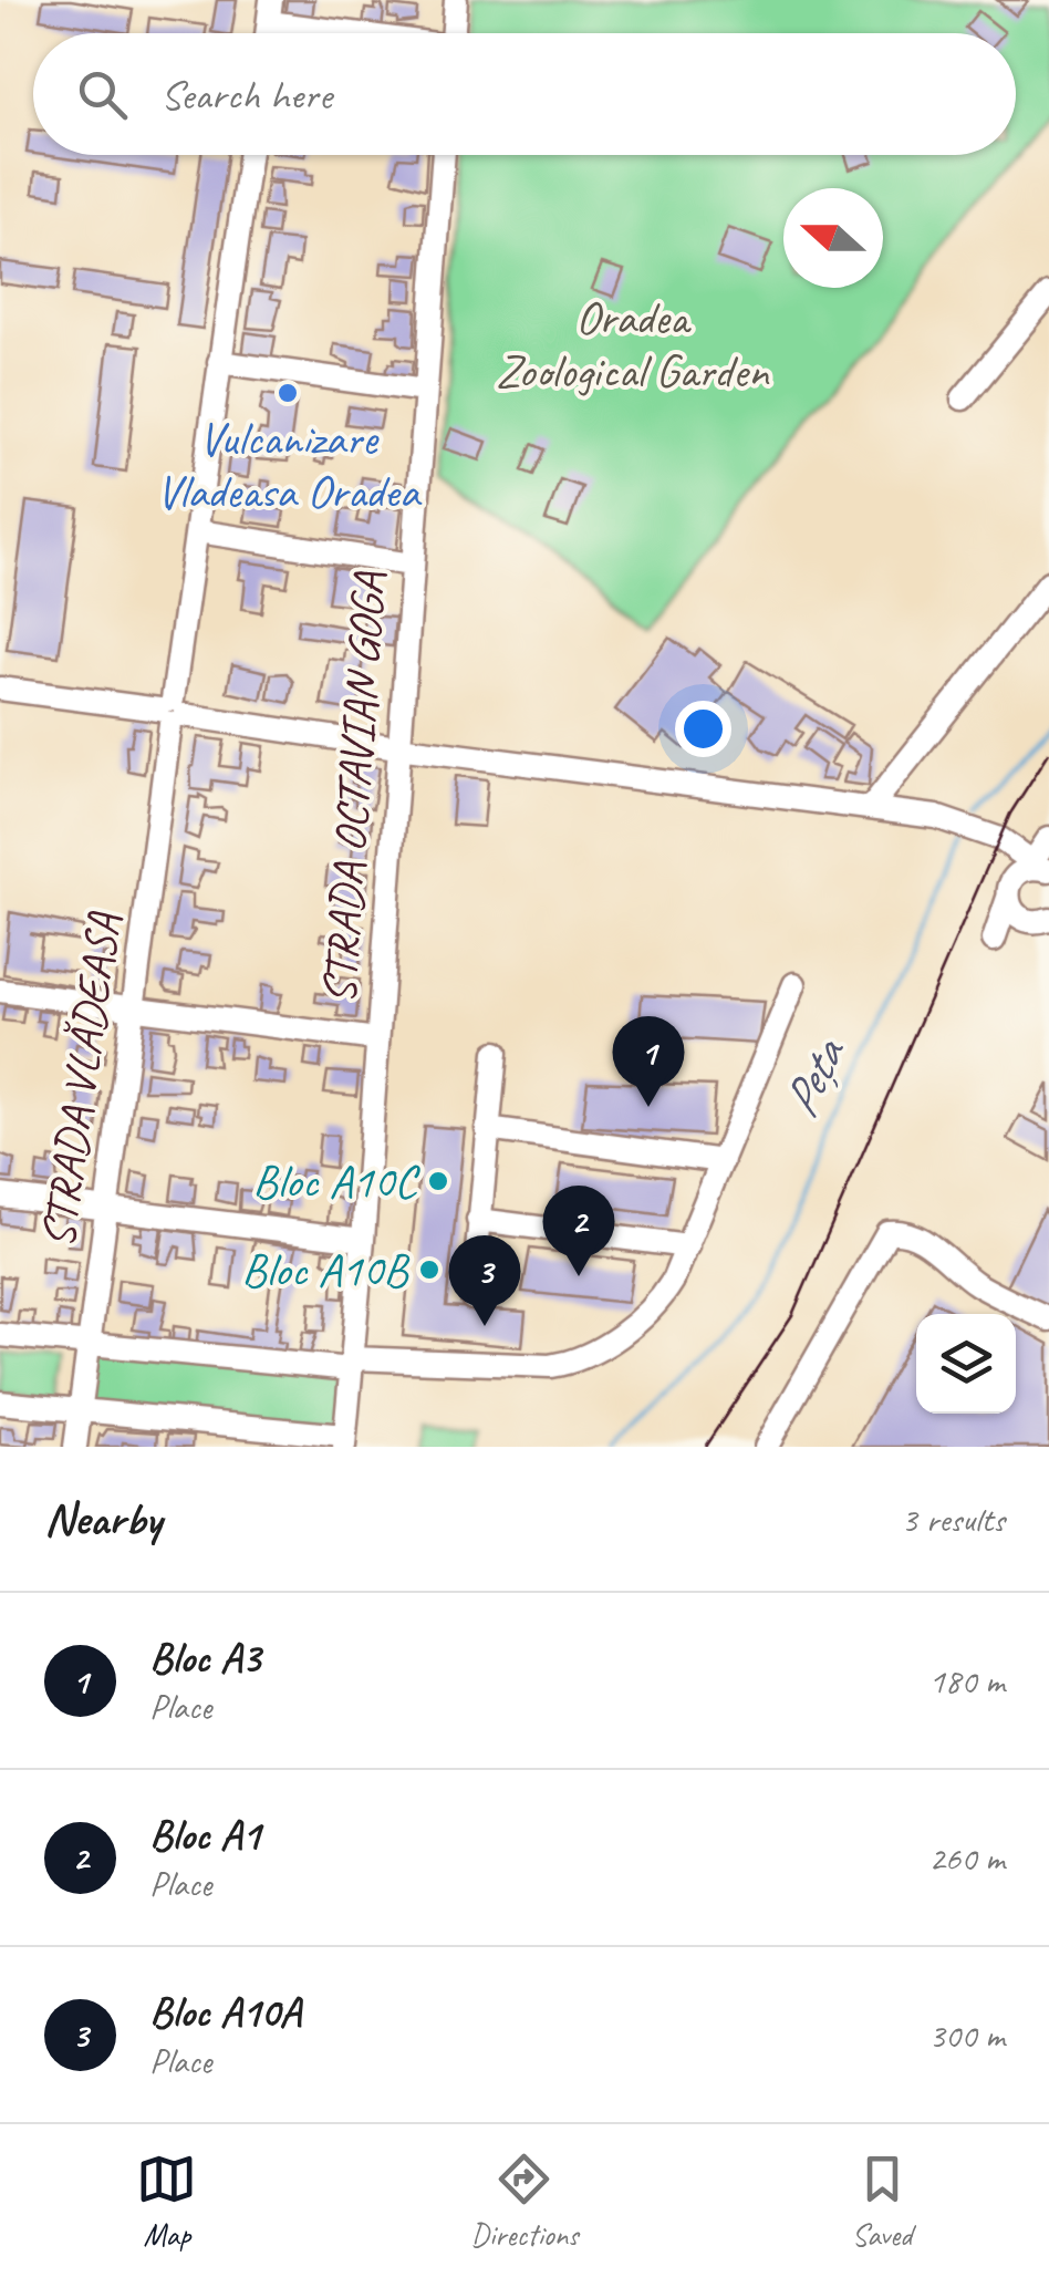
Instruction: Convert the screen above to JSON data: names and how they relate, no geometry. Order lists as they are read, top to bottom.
{
  "streets": {
    "street": ["STRADA OCTAVIAN GOGA", "STRADA VLĂDEASA"]
  },
  "water": ["Peța"],
  "parks": ["Oradea Zoological Garden"],
  "places": ["Vulcanizare Vladeasa Oradea", "Bloc A10C", "Bloc A10B"],
  "north": "left",
  "page": {
    "search": "Search here",
    "pins": ["1", "2", "3"],
    "heading": ["Nearby", "3 results"],
    "list": [
      {
        "mark": "1",
        "name": "Bloc A3",
        "note": "Place",
        "value": "180 m"
      },
      {
        "mark": "2",
        "name": "Bloc A1",
        "note": "Place",
        "value": "260 m"
      },
      {
        "mark": "3",
        "name": "Bloc A10A",
        "note": "Place",
        "value": "300 m"
      }
    ],
    "nav": ["Map", "Directions", "Saved"]
  }
}
